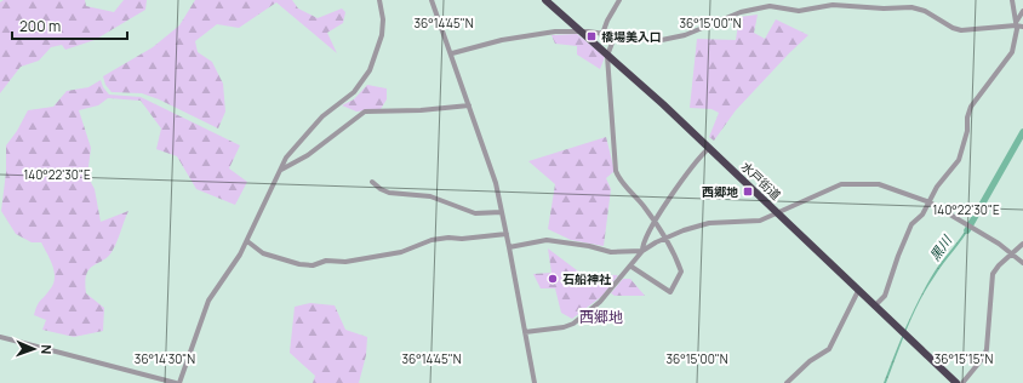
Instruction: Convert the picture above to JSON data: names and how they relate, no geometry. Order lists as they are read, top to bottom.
{
  "streets": {
    "highway": ["水戸街道"]
  },
  "districts": ["西郷地"],
  "water": ["黒川"],
  "places": {
    "transit": ["橋場美入口", "西郷地"],
    "other": ["石船神社"]
  },
  "scale_bar": "200 m",
  "north": "right",
  "coordinates": [
    "36°14'45\"N",
    "36°15'00\"N",
    "140°22'30\"E",
    "36°14'30\"N",
    "36°15'15\"N"
  ]
}
